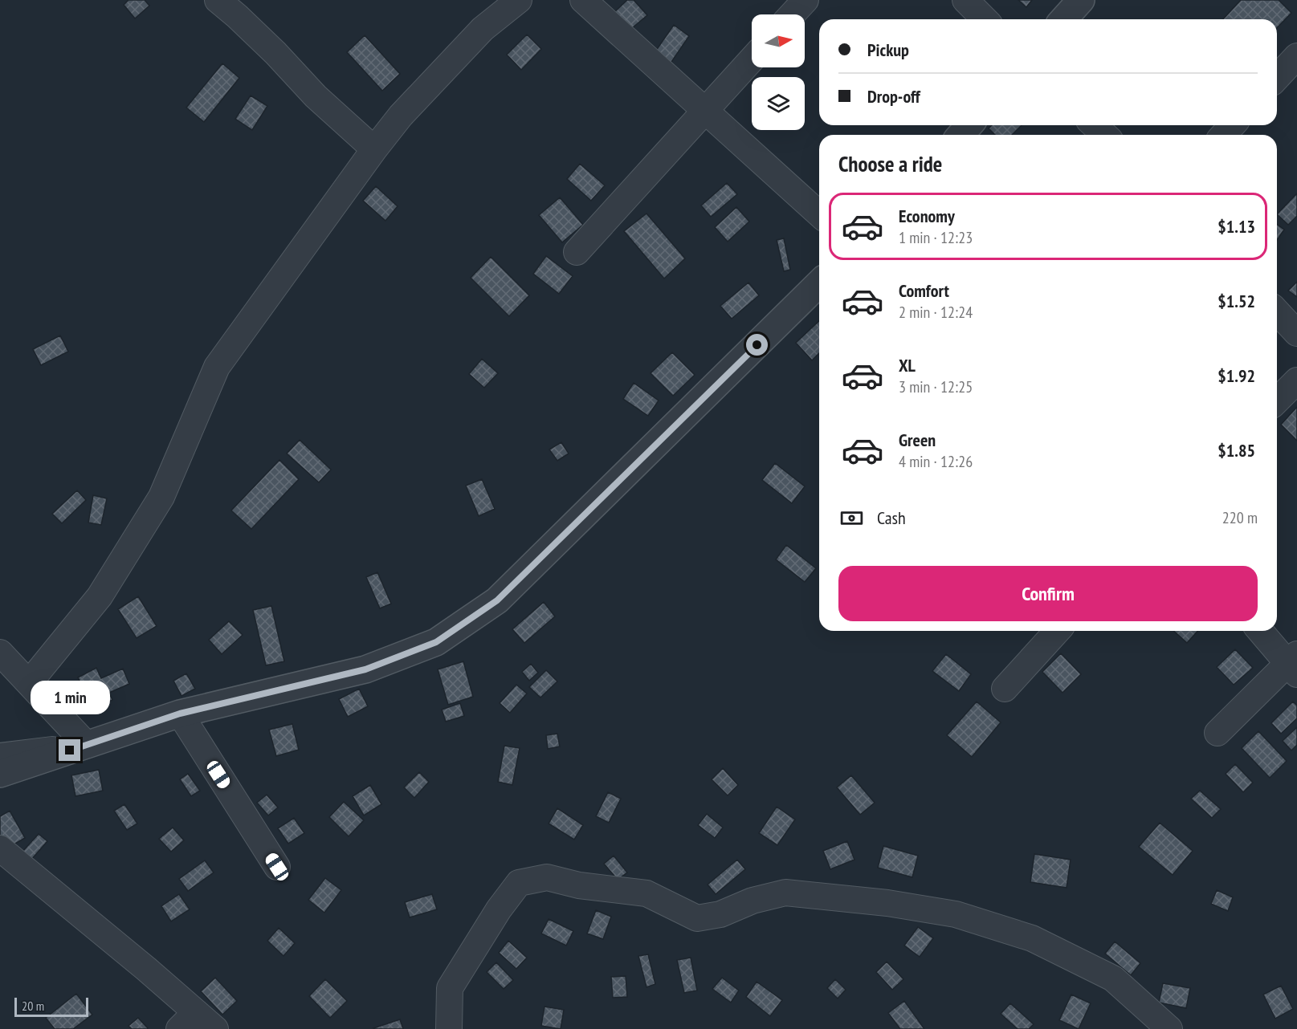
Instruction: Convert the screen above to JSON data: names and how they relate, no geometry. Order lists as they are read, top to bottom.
{
  "scale_bar": "20 m",
  "north": "right",
  "page": {
    "banner": ["Pickup", "Drop-off"],
    "heading": "Choose a ride",
    "list": [
      {
        "name": "Economy",
        "note": "1 min · 12:23",
        "value": "$1.13"
      },
      {
        "name": "Comfort",
        "note": "2 min · 12:24",
        "value": "$1.52"
      },
      {
        "name": "XL",
        "note": "3 min · 12:25",
        "value": "$1.92"
      },
      {
        "name": "Green",
        "note": "4 min · 12:26",
        "value": "$1.85"
      }
    ],
    "pay": ["Cash", "220 m"],
    "buttons": "Confirm",
    "bubble": "1 min",
    "scale": "20 m"
  }
}
